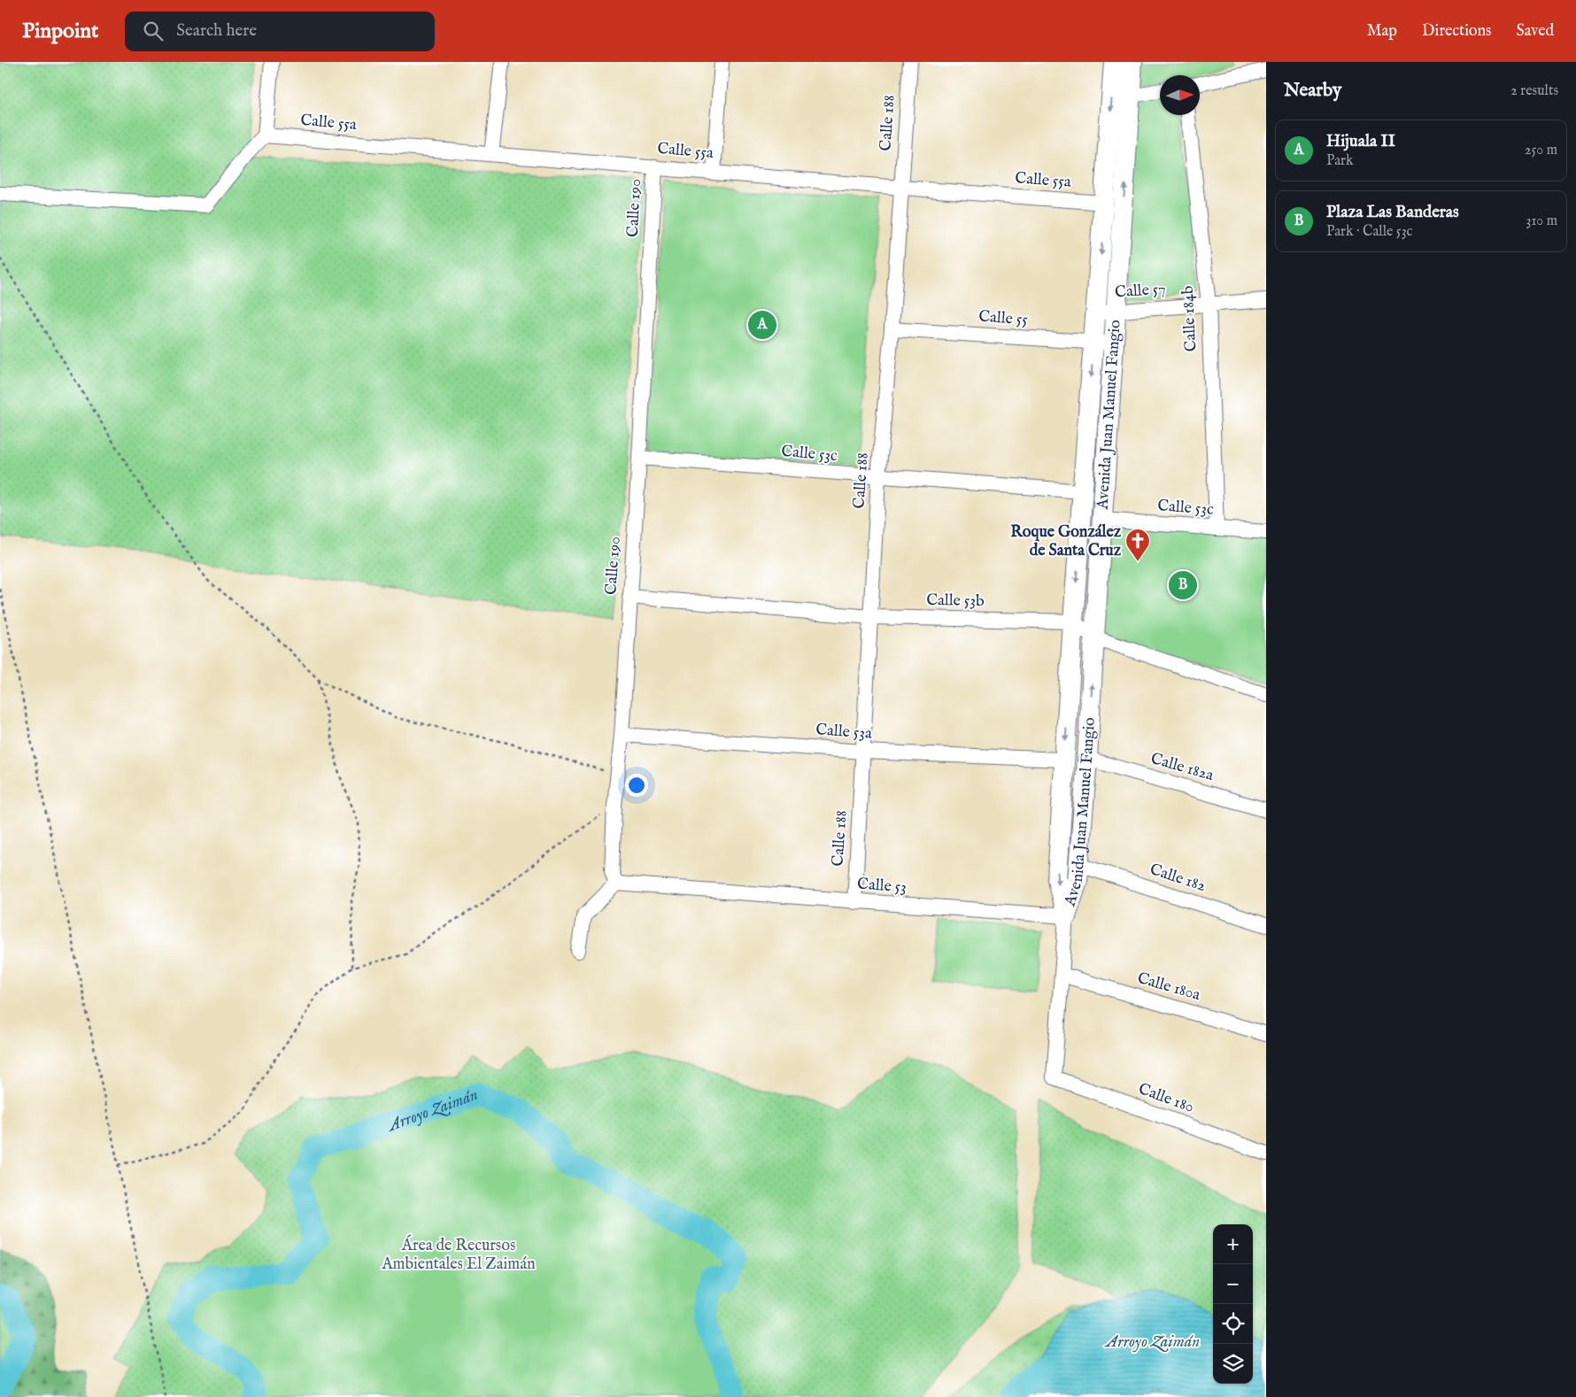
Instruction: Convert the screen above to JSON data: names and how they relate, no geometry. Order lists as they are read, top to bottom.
{
  "streets": {
    "main road": ["Avenida Juan Manuel Fangio"],
    "street": [
      "Calle 55a",
      "Calle 188",
      "Calle 190",
      "Calle 57",
      "Calle 55",
      "Calle 184b",
      "Calle 53c",
      "Calle 53b",
      "Calle 53a",
      "Calle 182a",
      "Calle 182",
      "Calle 53",
      "Calle 180a",
      "Calle 180"
    ]
  },
  "crossings": [
    ["Calle 55a", "Calle 188"],
    ["Calle 55a", "Calle 190"],
    ["Calle 55a", "Avenida Juan Manuel Fangio"],
    ["Calle 188", "Calle 55"],
    ["Calle 188", "Calle 53c"],
    ["Calle 188", "Calle 53b"],
    ["Calle 188", "Calle 53a"],
    ["Calle 188", "Calle 53"],
    ["Calle 190", "Calle 53c"],
    ["Calle 190", "Calle 53b"],
    ["Calle 190", "Calle 53a"],
    ["Calle 190", "Calle 53"],
    ["Calle 57", "Calle 184b"],
    ["Calle 57", "Avenida Juan Manuel Fangio"],
    ["Calle 55", "Avenida Juan Manuel Fangio"],
    ["Calle 184b", "Calle 53c"],
    ["Avenida Juan Manuel Fangio", "Calle 53c"],
    ["Avenida Juan Manuel Fangio", "Calle 53b"],
    ["Avenida Juan Manuel Fangio", "Calle 53a"],
    ["Avenida Juan Manuel Fangio", "Calle 182a"],
    ["Avenida Juan Manuel Fangio", "Calle 182"],
    ["Avenida Juan Manuel Fangio", "Calle 53"],
    ["Calle 180a", "Calle 180"]
  ],
  "water": ["Arroyo Zaimán"],
  "parks": ["Área de Recursos Ambientales El Zaimán"],
  "places": {
    "church": ["Roque González de Santa Cruz"]
  },
  "north": "right",
  "page": {
    "header": "Pinpoint",
    "search": "Search here",
    "nav": ["Map", "Directions", "Saved"],
    "heading": ["Nearby", "2 results"],
    "list": [
      {
        "mark": "A",
        "name": "Hijuala II",
        "note": "Park",
        "value": "250 m"
      },
      {
        "mark": "B",
        "name": "Plaza Las Banderas",
        "note": "Park · Calle 53c",
        "value": "310 m"
      }
    ],
    "pins": ["A", "B"],
    "map_buttons": ["+", "−"]
  }
}
